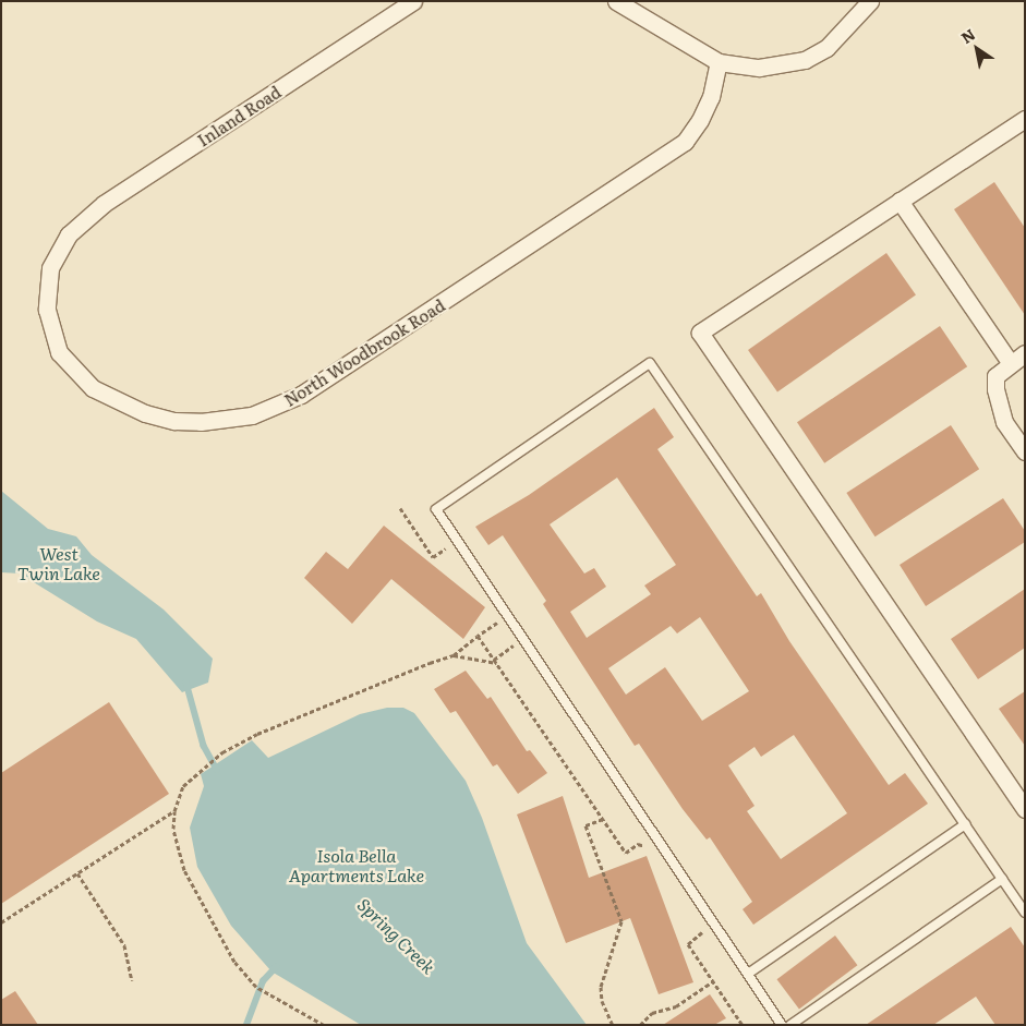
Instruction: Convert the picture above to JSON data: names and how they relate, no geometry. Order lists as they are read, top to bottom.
{
  "streets": {
    "street": ["Inland Road", "North Woodbrook Road"]
  },
  "crossings": [
    ["Inland Road", "North Woodbrook Road"]
  ],
  "water": ["West Twin Lake", "Isola Bella Apartments Lake", "Spring Creek"],
  "north": "top left"
}
